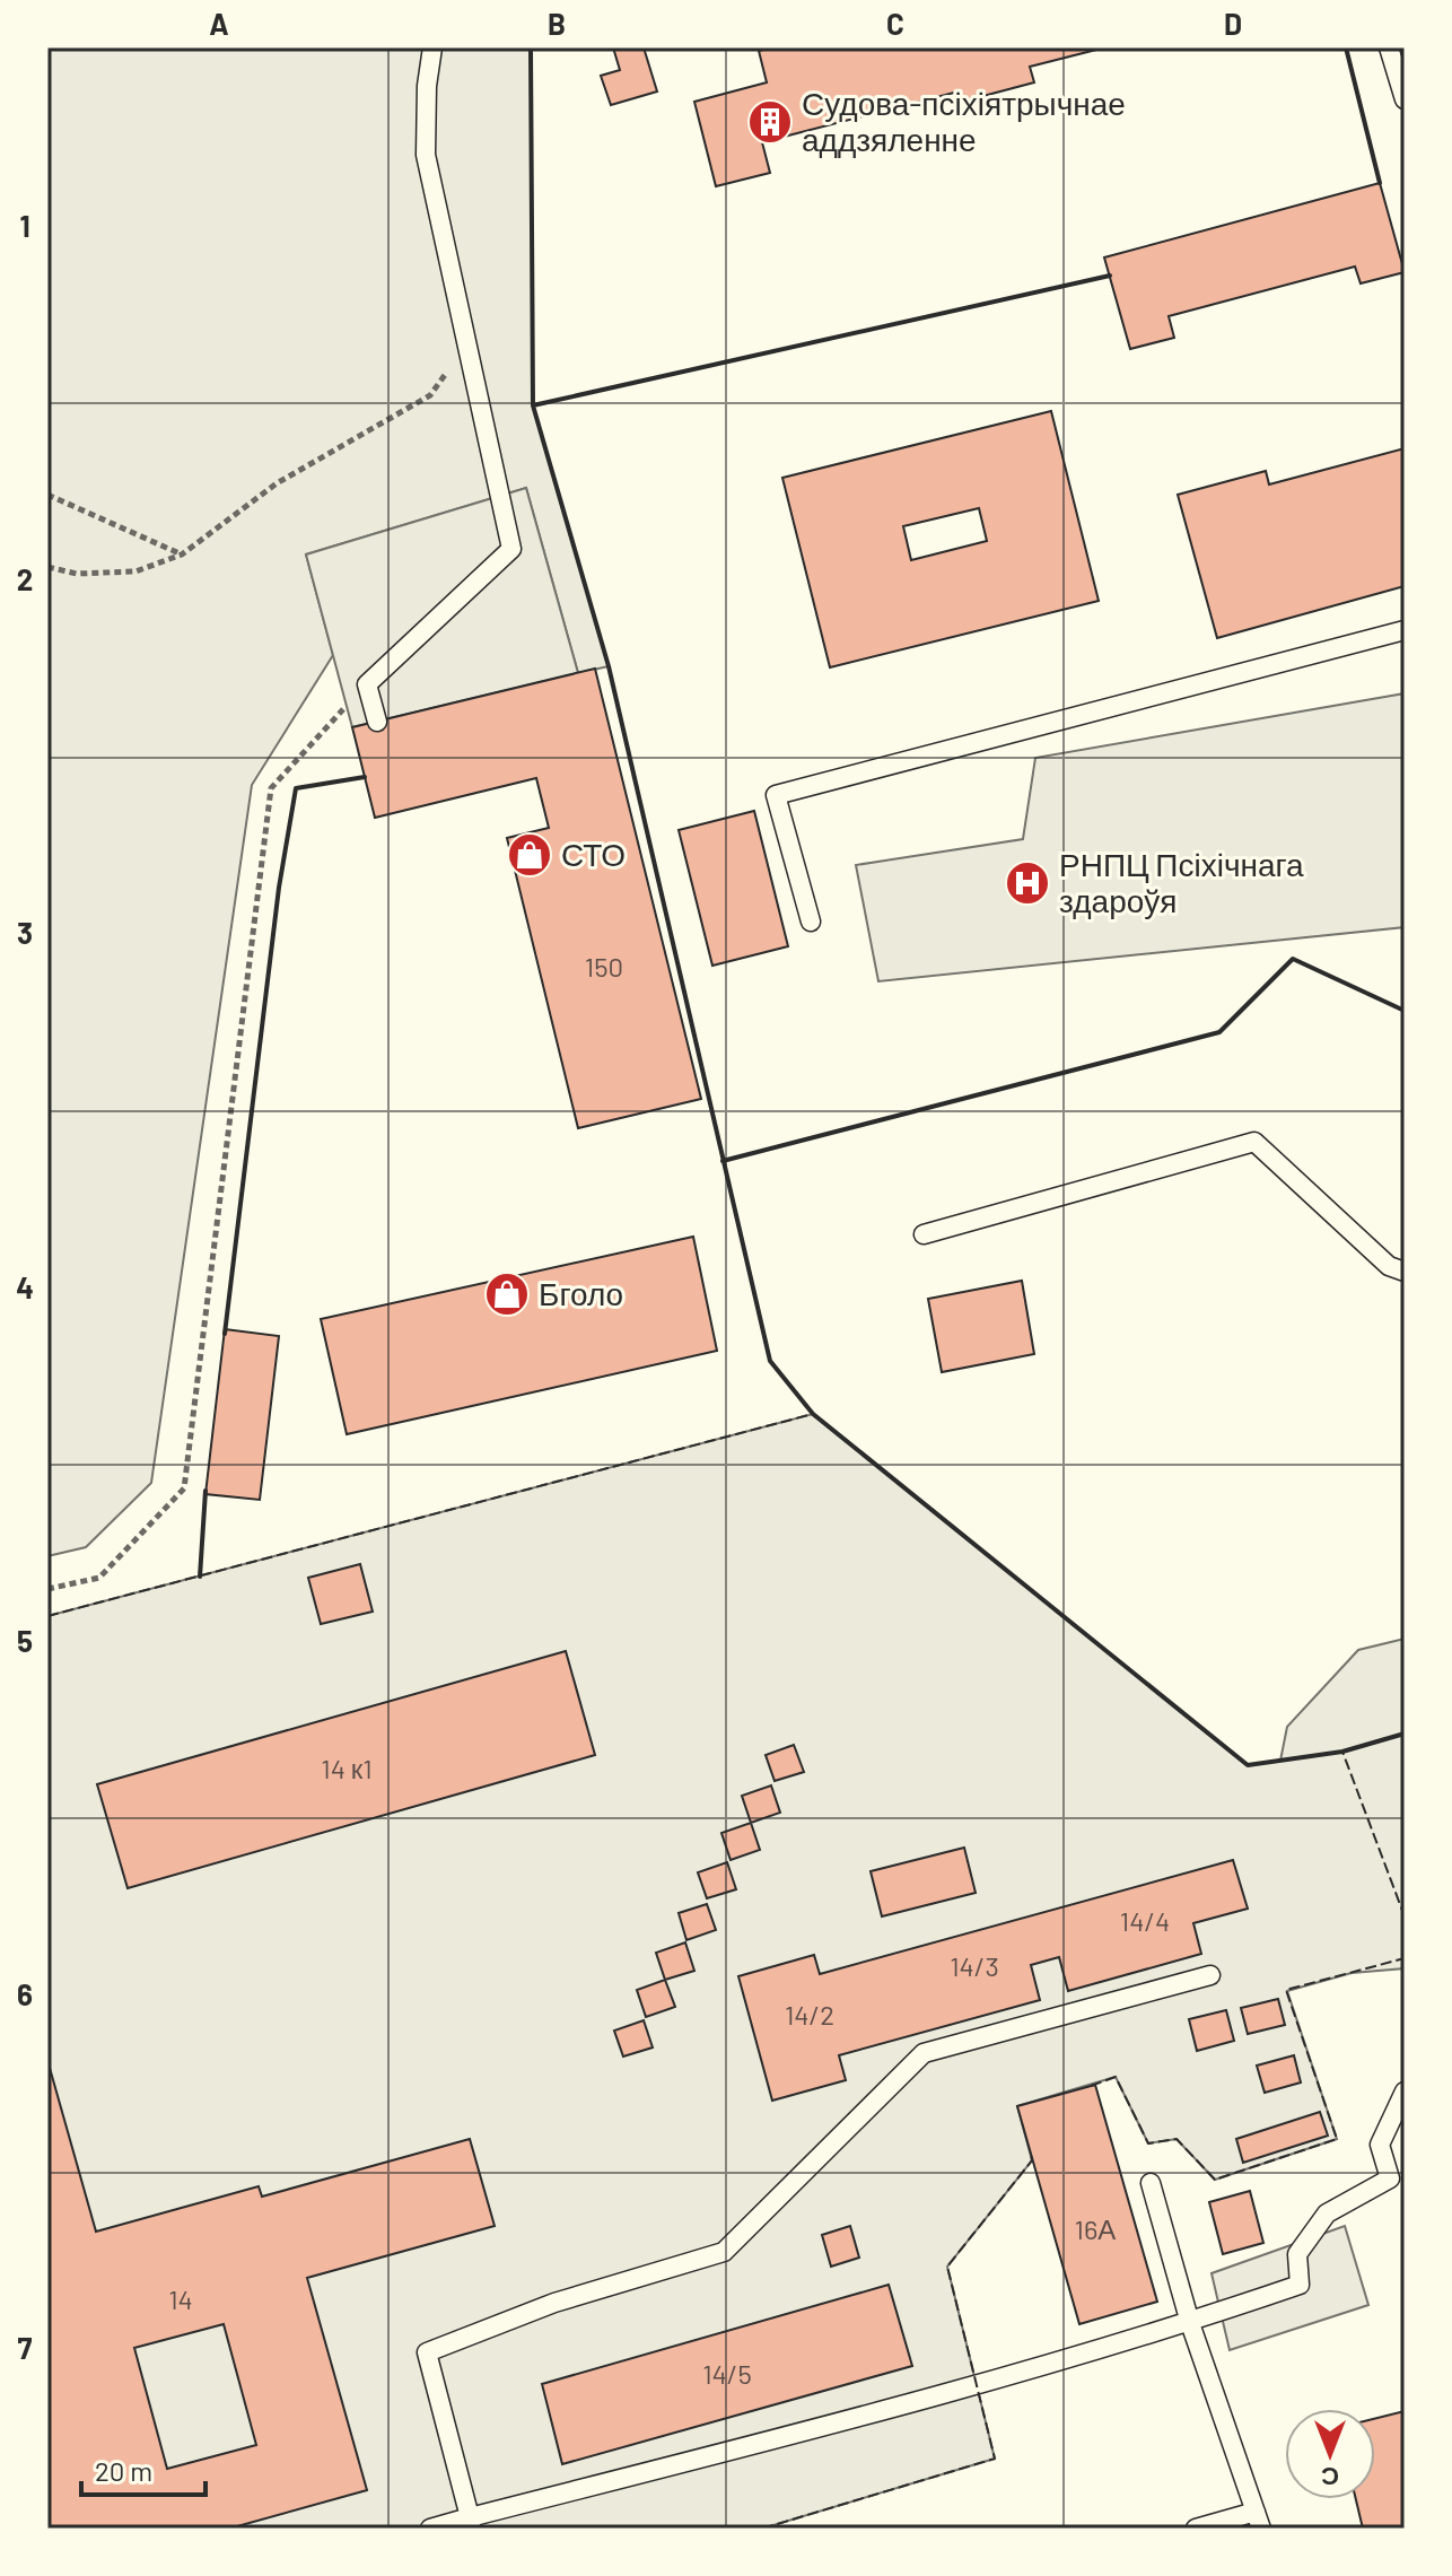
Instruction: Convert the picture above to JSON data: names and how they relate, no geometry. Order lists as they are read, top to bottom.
{
  "places": {
    "building": ["Судова-псіхіятрычнае аддзяленне"],
    "shop": ["СТО", "Бголо"],
    "hospital": ["РНПЦ Псіхічнага здароўя"]
  },
  "house_numbers": [
    "150",
    "14 к1",
    "14/4",
    "14/3",
    "14/2",
    "16А",
    "14",
    "14/5"
  ],
  "scale_bar": "20 m",
  "north": "bottom",
  "grid": {
    "columns": [
      "A",
      "B",
      "C",
      "D"
    ],
    "rows": [
      "1",
      "2",
      "3",
      "4",
      "5",
      "6",
      "7"
    ]
  }
}
